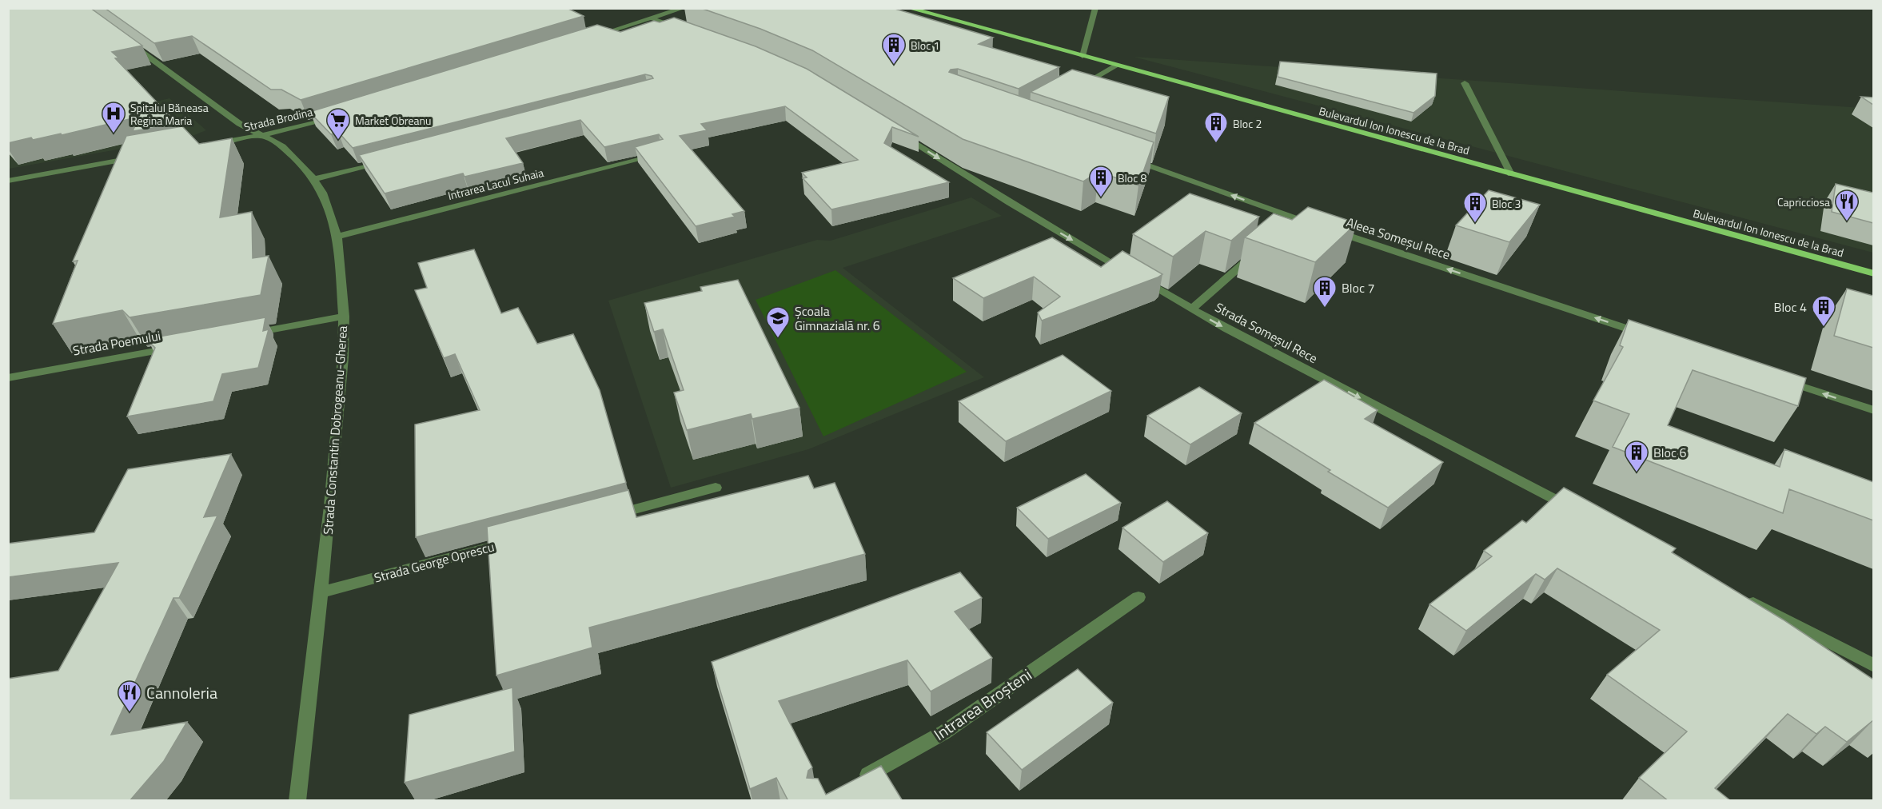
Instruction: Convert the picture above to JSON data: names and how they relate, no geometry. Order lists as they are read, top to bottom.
{
  "streets": {
    "main road": ["Bulevardul Ion Ionescu de la Brad"],
    "street": [
      "Strada Brodina",
      "Intrarea Lacul Suhaia",
      "Aleea Someșul Rece",
      "Strada Someșul Rece",
      "Strada Poemului",
      "Strada Constantin Dobrogeanu-Gherea",
      "Strada George Oprescu",
      "Intrarea Broșteni"
    ]
  },
  "crossings": [
    ["Strada Brodina", "Strada Constantin Dobrogeanu-Gherea"],
    ["Intrarea Lacul Suhaia", "Strada Constantin Dobrogeanu-Gherea"],
    ["Strada Constantin Dobrogeanu-Gherea", "Strada George Oprescu"]
  ],
  "one_way": ["Aleea Someșul Rece", "Strada Someșul Rece"],
  "places": {
    "building": [
      "Bloc 1",
      "Bloc 2",
      "Bloc 8",
      "Bloc 3",
      "Bloc 7",
      "Bloc 4",
      "Bloc 6"
    ],
    "hospital": ["Spitalul Băneasa Regina Maria"],
    "supermarket": ["Market Obreanu"],
    "restaurant": ["Capricciosa", "Cannoleria"],
    "school or university": ["Școala Gimnazială nr. 6"]
  }
}
